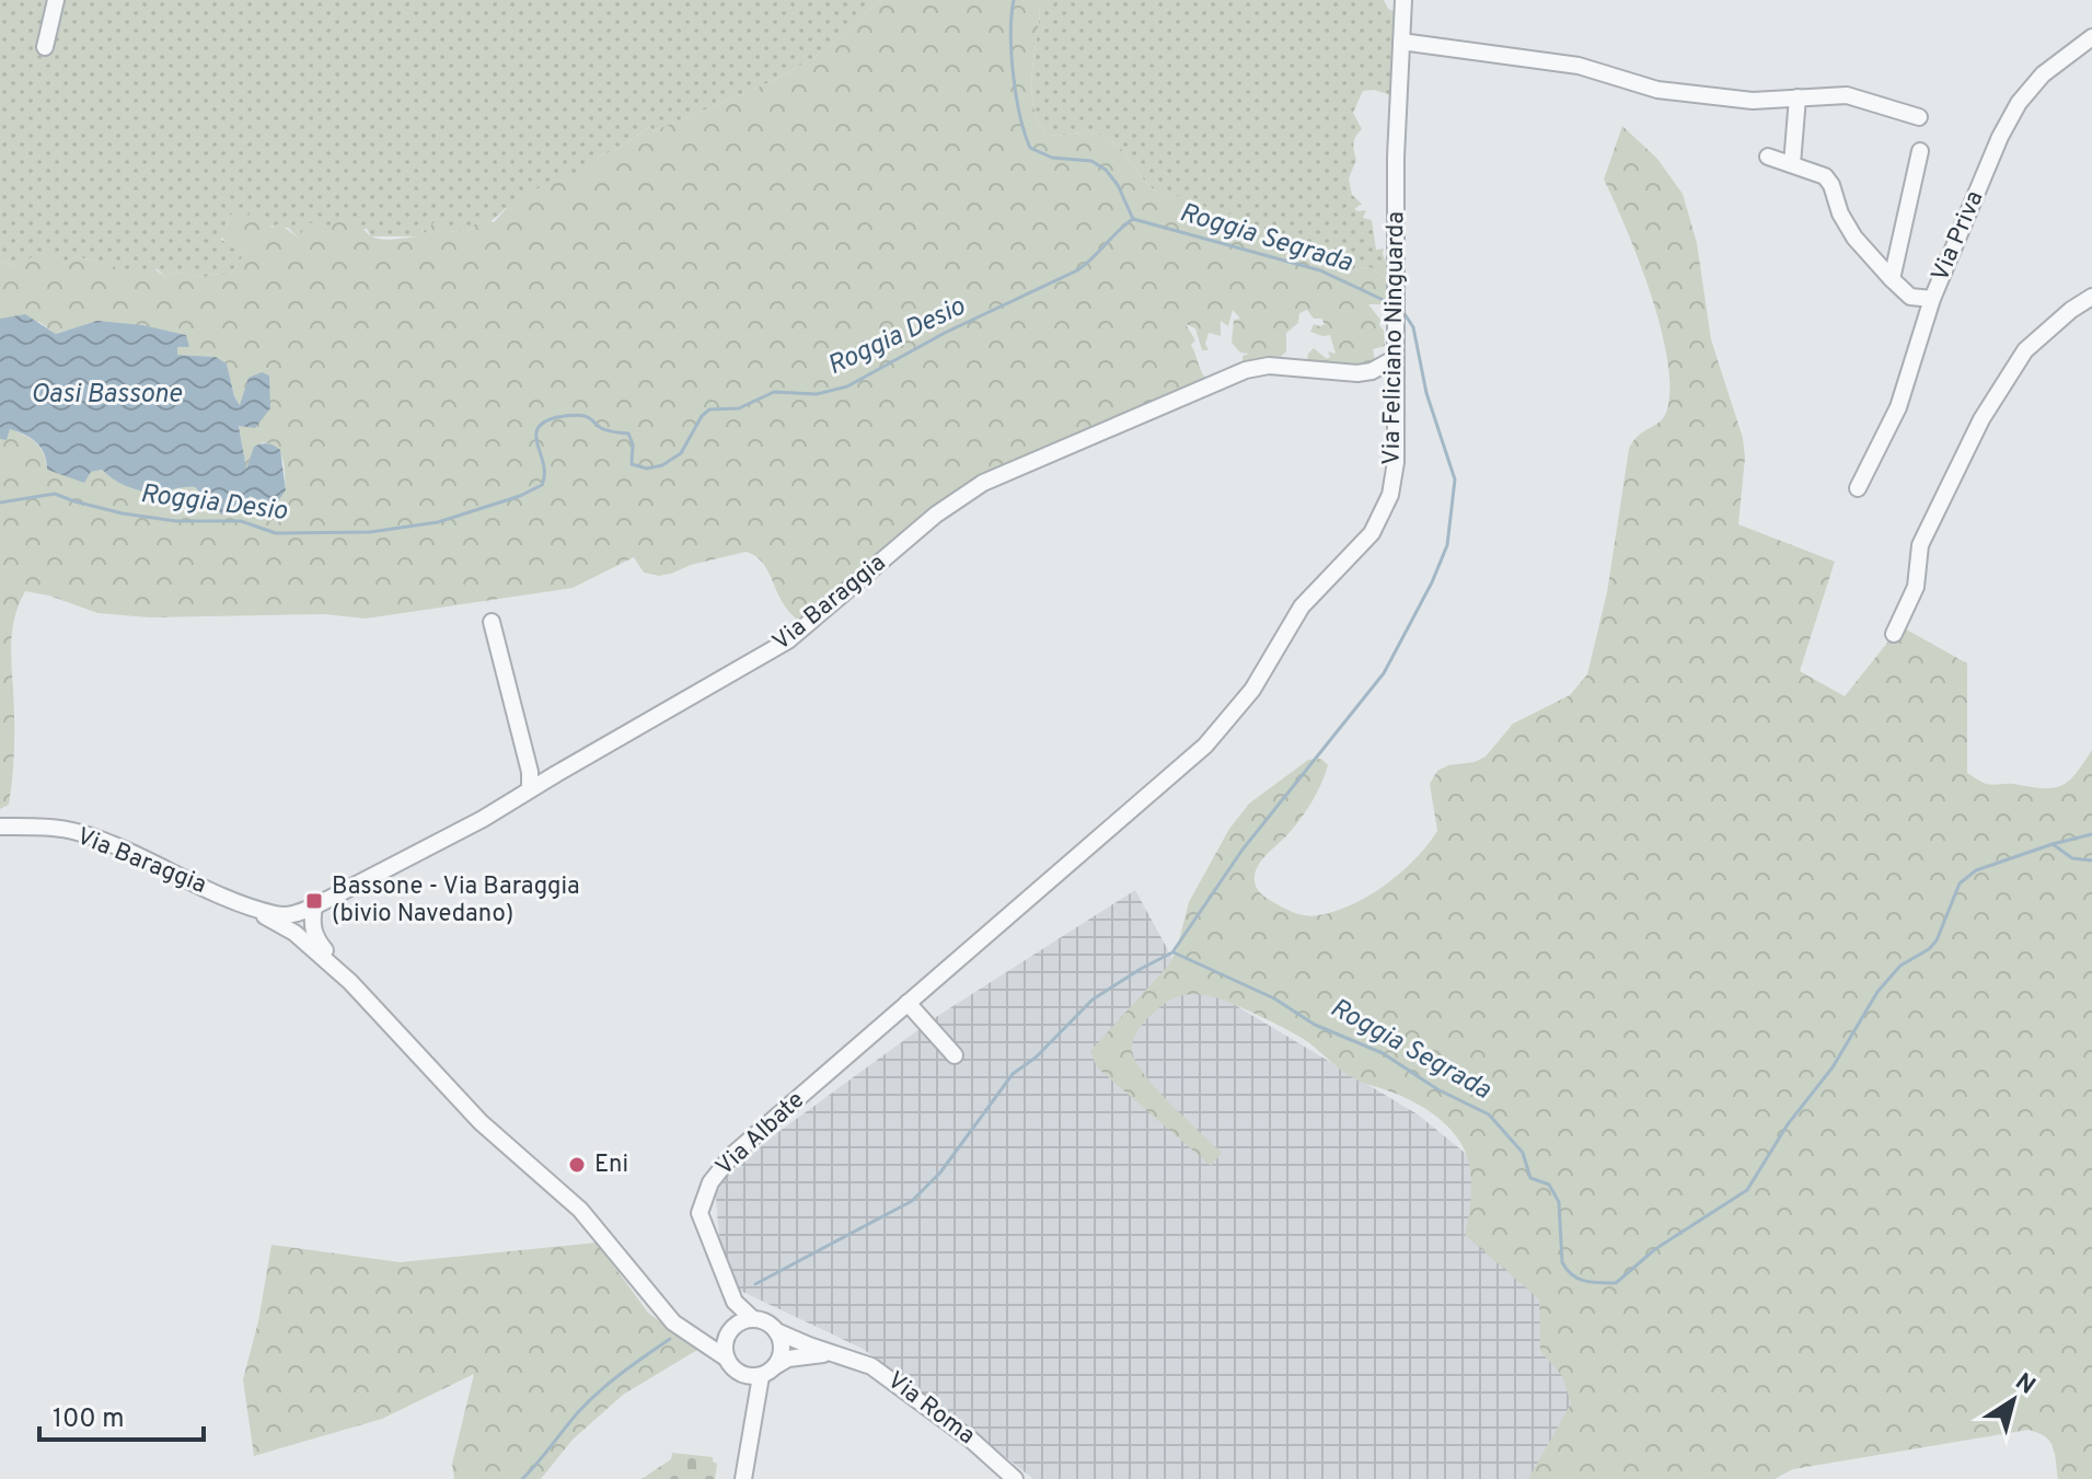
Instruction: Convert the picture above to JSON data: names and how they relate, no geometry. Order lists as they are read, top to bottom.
{
  "streets": {
    "street": [
      "Via Priva",
      "Via Feliciano Ninguarda",
      "Via Baraggia",
      "Via Albate",
      "Via Roma"
    ]
  },
  "crossings": [
    ["Via Feliciano Ninguarda", "Via Baraggia"],
    ["Via Feliciano Ninguarda", "Via Albate"],
    ["Via Baraggia", "Via Albate"],
    ["Via Baraggia", "Via Roma"],
    ["Via Albate", "Via Roma"]
  ],
  "water": ["Roggia Segrada", "Roggia Desio", "Oasi Bassone"],
  "places": {
    "transit": ["Bassone - Via Baraggia (bivio Navedano)"],
    "other": ["Eni"]
  },
  "scale_bar": "100 m",
  "north": "top right"
}
